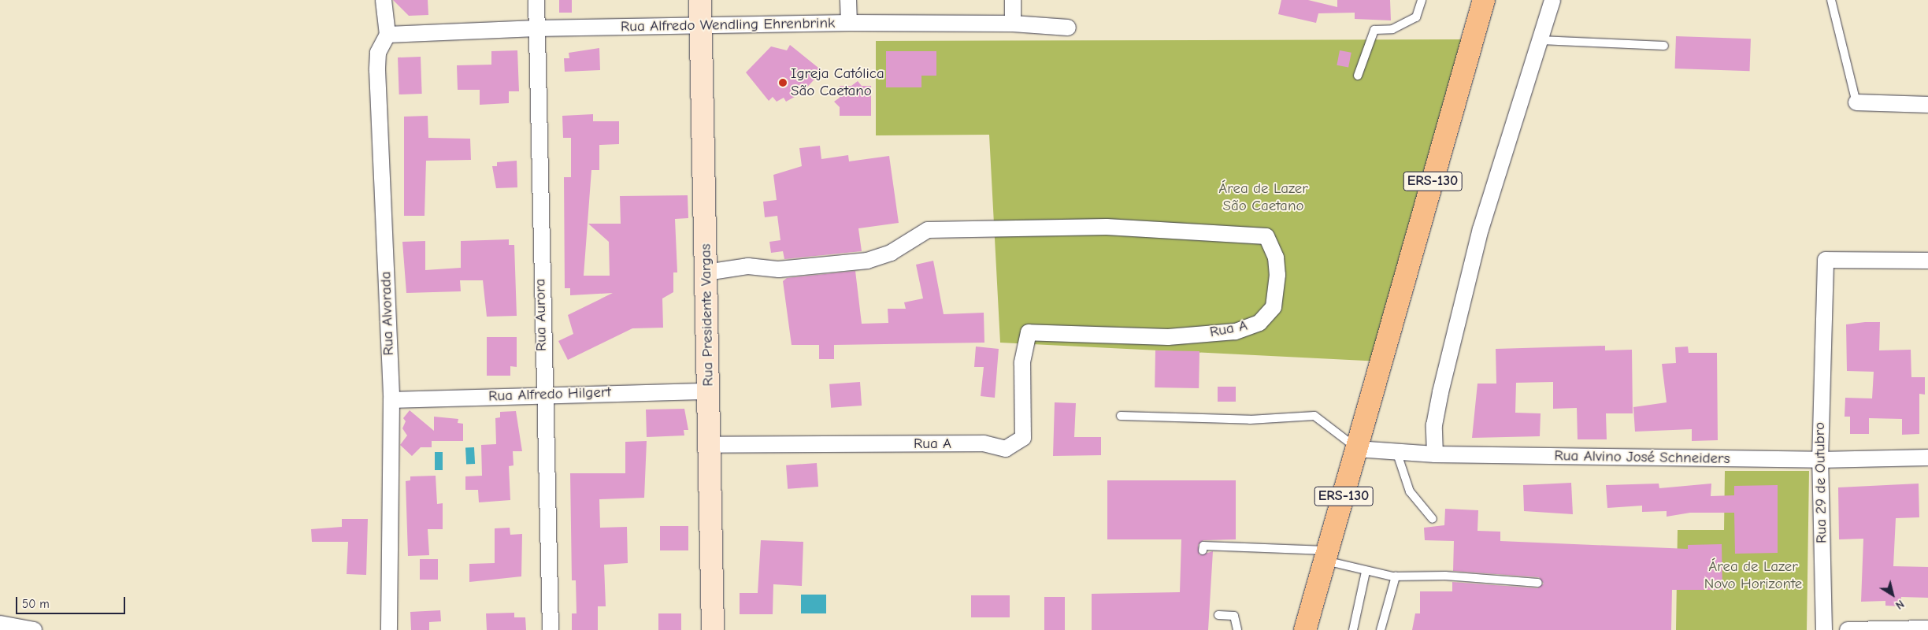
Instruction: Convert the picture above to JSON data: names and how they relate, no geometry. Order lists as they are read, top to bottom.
{
  "streets": {
    "main road": ["ERS-130", "Rua Presidente Vargas"],
    "street": [
      "Rua Alfredo Wendling Ehrenbrink",
      "Rua Alvorada",
      "Rua Aurora",
      "Rua A",
      "Rua Alfredo Hilgert",
      "Rua Alvino José Schneiders",
      "Rua 29 de Outubro"
    ]
  },
  "crossings": [
    ["Rua Alfredo Wendling Ehrenbrink", "Rua Alvorada"],
    ["Rua Alfredo Wendling Ehrenbrink", "Rua Aurora"],
    ["Rua Alfredo Wendling Ehrenbrink", "Rua Presidente Vargas"],
    ["ERS-130", "Rua Alvino José Schneiders"],
    ["Rua Alvorada", "Rua Alfredo Hilgert"],
    ["Rua Aurora", "Rua Alfredo Hilgert"],
    ["Rua Presidente Vargas", "Rua A"],
    ["Rua Presidente Vargas", "Rua Alfredo Hilgert"],
    ["Rua Alvino José Schneiders", "Rua 29 de Outubro"]
  ],
  "parks": ["Área de Lazer São Caetano", "Área de Lazer Novo Horizonte"],
  "places": ["Igreja Católica São Caetano"],
  "scale_bar": "50 m",
  "north": "bottom right"
}
